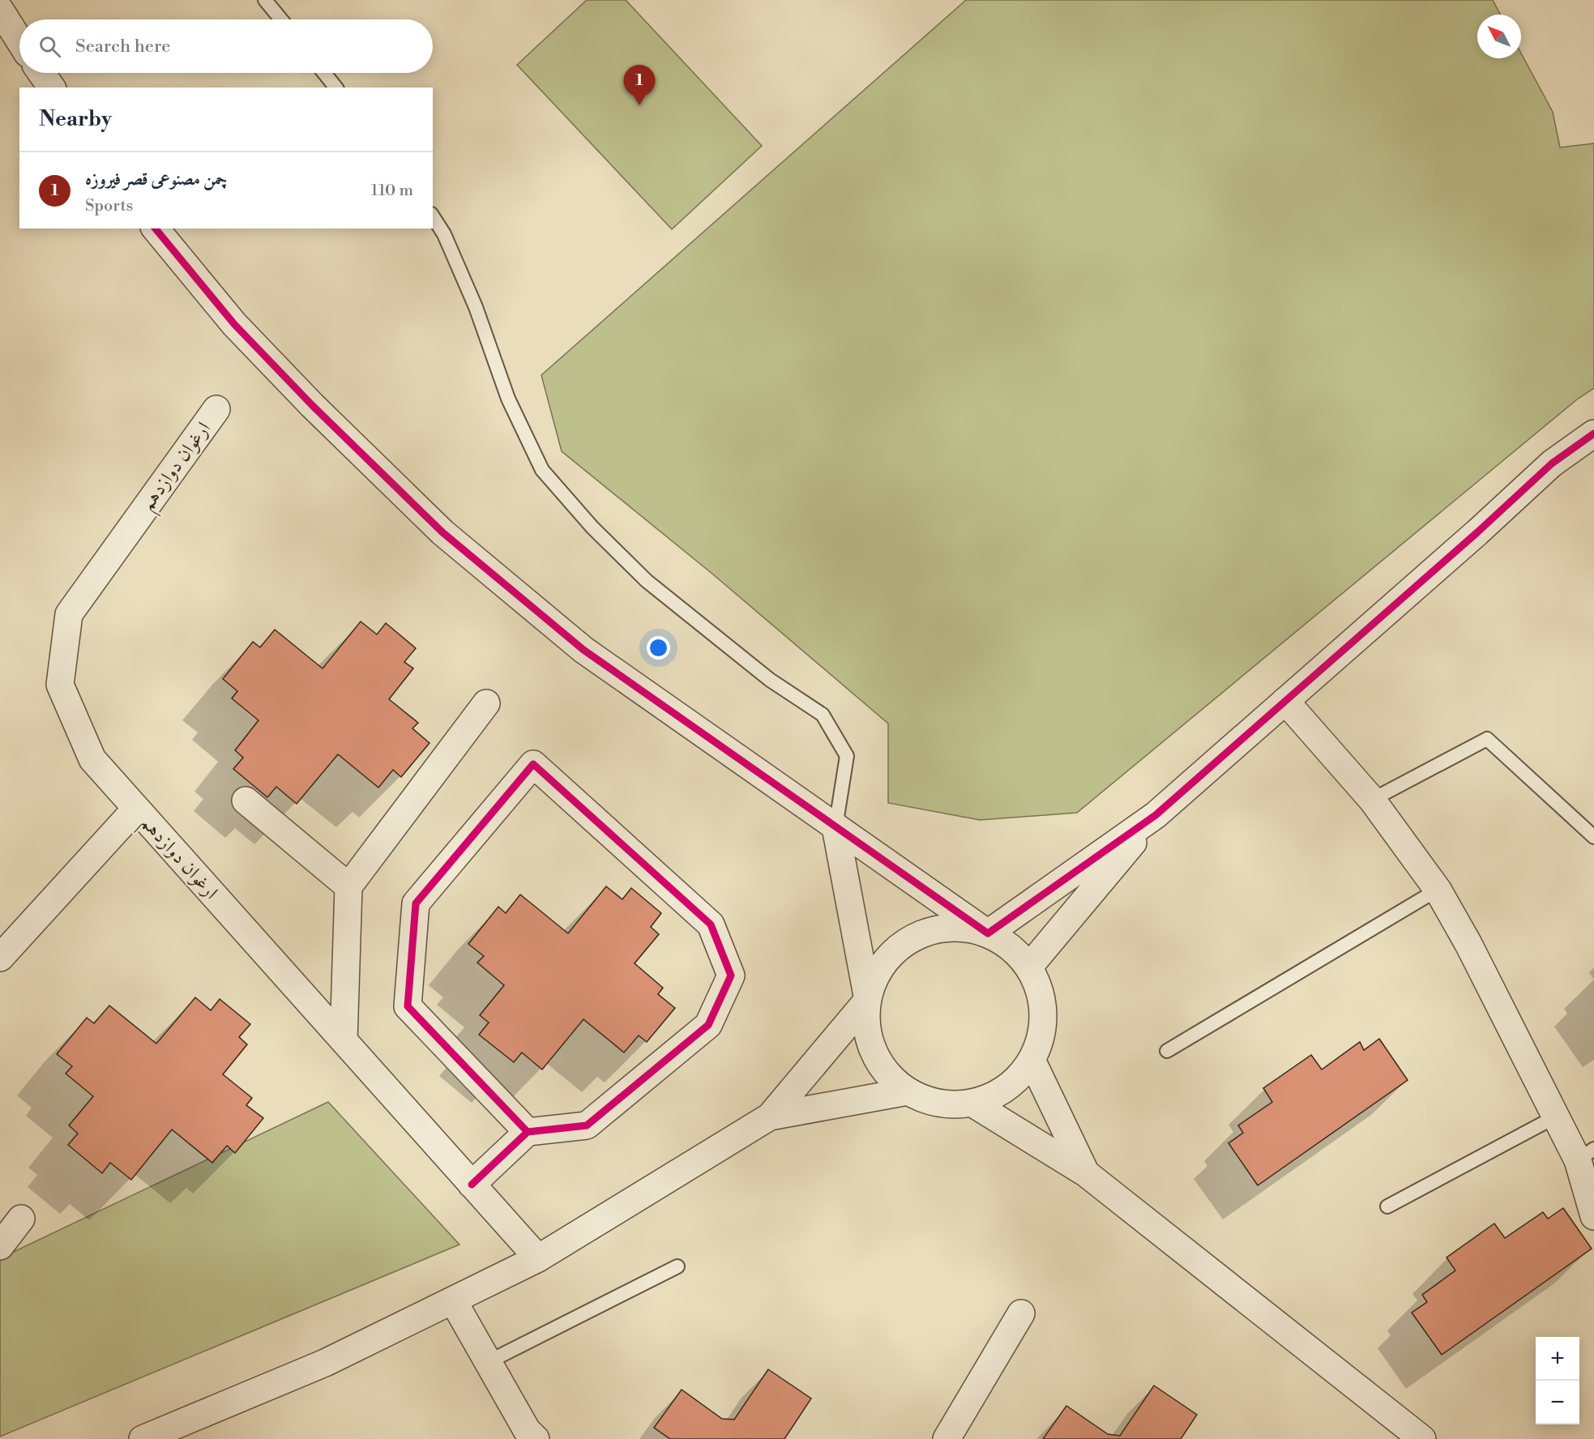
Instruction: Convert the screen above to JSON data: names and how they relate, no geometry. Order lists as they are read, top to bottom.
{
  "streets": {
    "street": ["ارغوان دوازدهم"]
  },
  "north": "top left",
  "page": {
    "search": "Search here",
    "pins": "1",
    "heading": "Nearby",
    "list": [
      {
        "mark": "1",
        "name": "چمن مصنوعی قصر فیروزه",
        "note": "Sports",
        "value": "110 m"
      }
    ],
    "map_buttons": ["+", "−"]
  }
}
